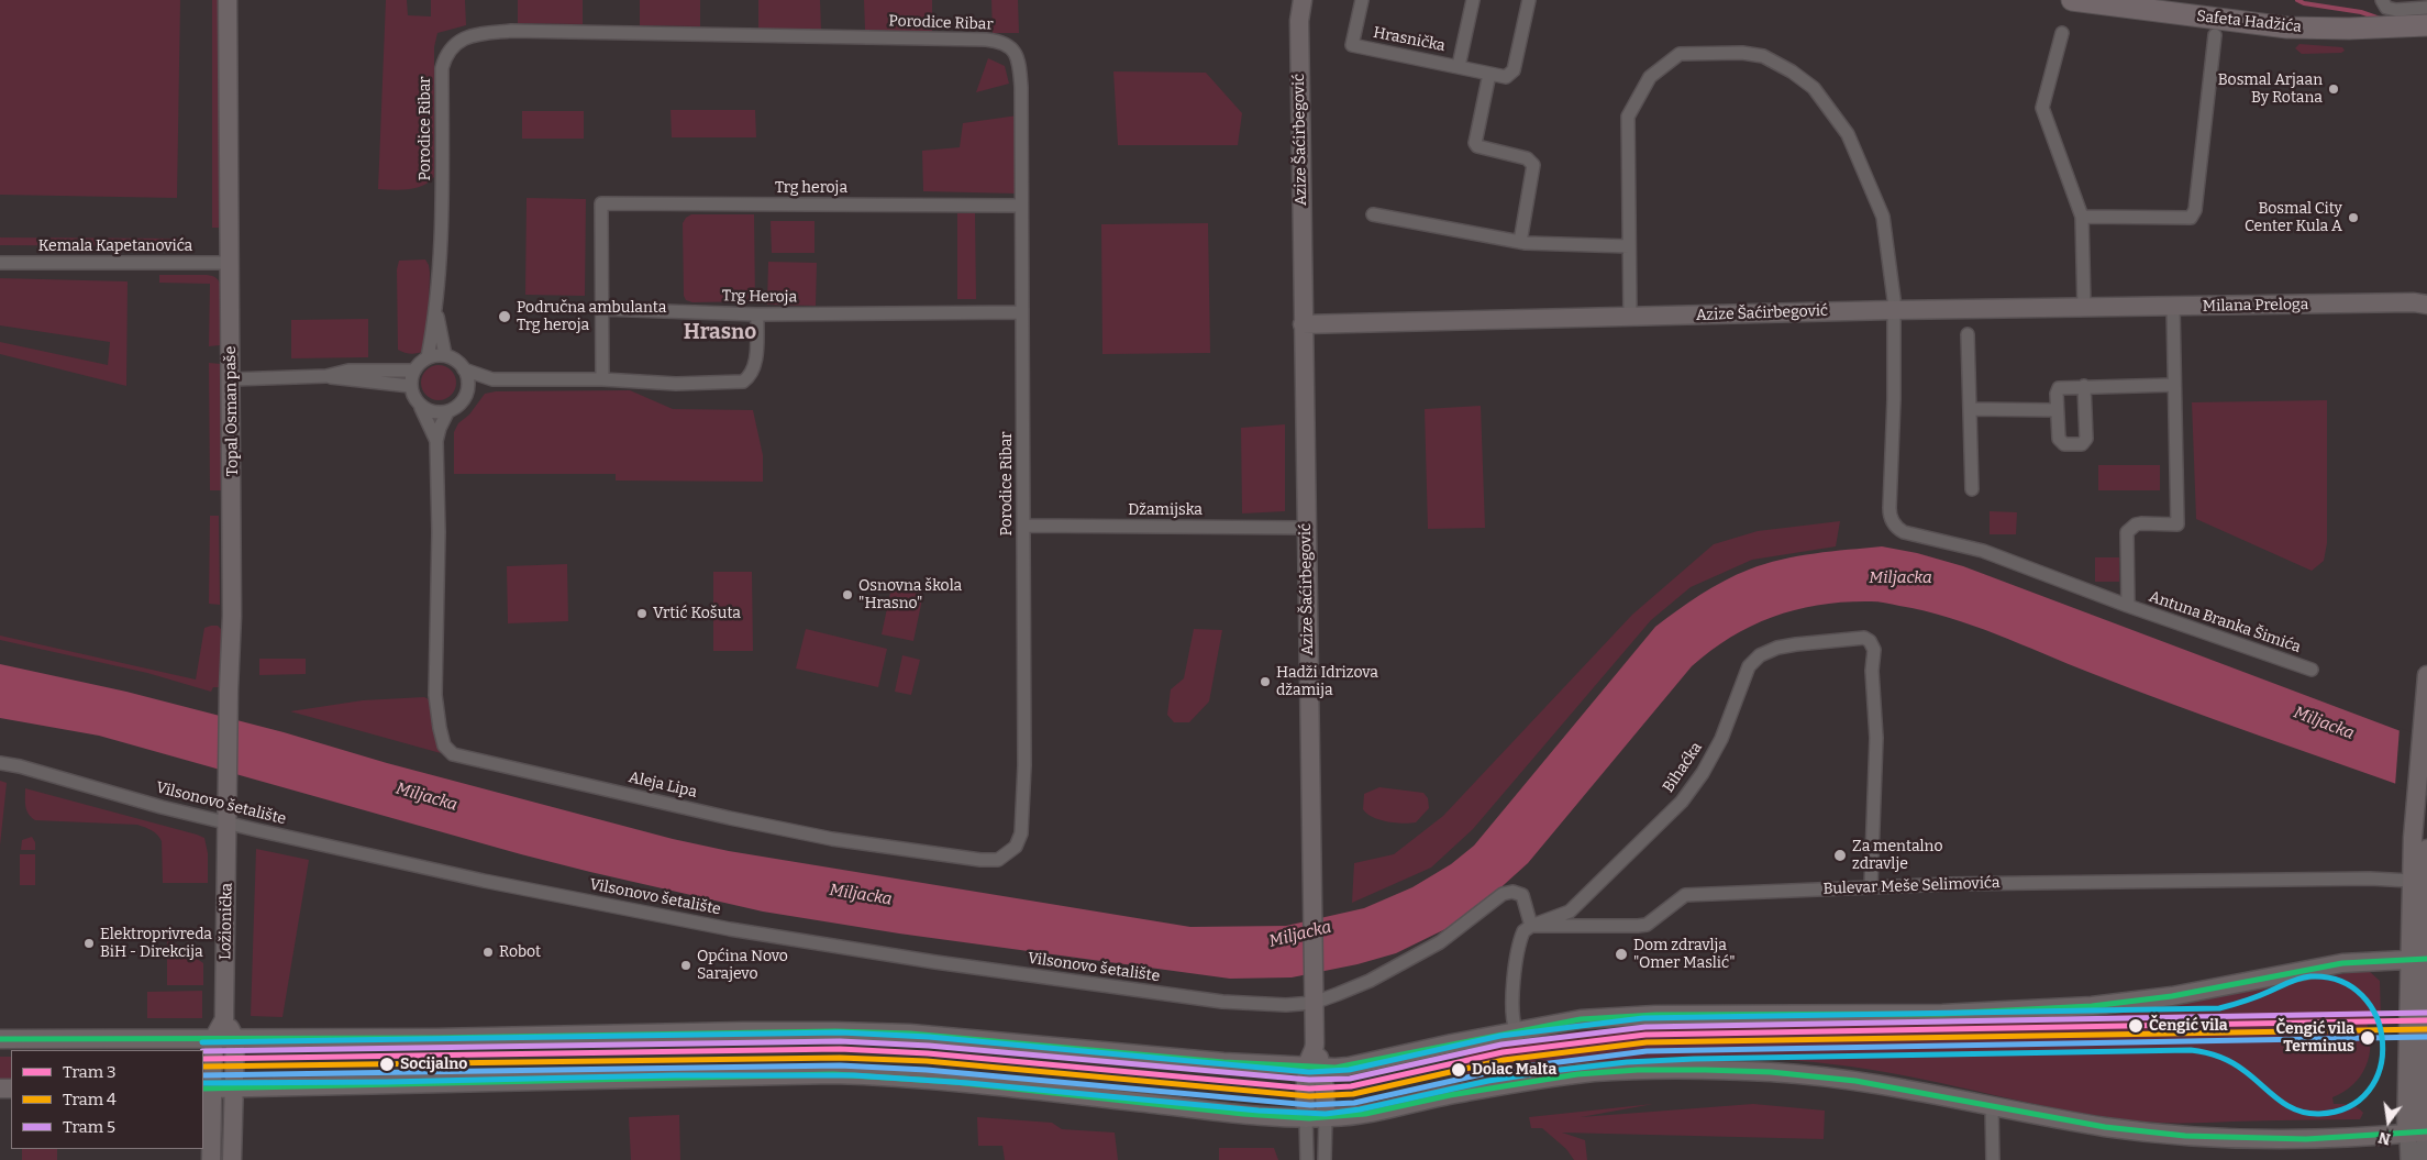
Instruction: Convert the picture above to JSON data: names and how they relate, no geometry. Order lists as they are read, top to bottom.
{
  "streets": {
    "main road": [
      "Safeta Hadžića",
      "Azize Šaćirbegović",
      "Milana Preloga",
      "Topal Osman paše",
      "Ložionička"
    ],
    "street": [
      "Porodice Ribar",
      "Hrasnička",
      "Trg heroja",
      "Kemala Kapetanovića",
      "Trg Heroja",
      "Džamijska",
      "Antuna Branka Šimića",
      "Bihaćka",
      "Aleja Lipa",
      "Vilsonovo šetalište",
      "Bulevar Meše Selimovića"
    ]
  },
  "crossings": [
    ["Porodice Ribar", "Trg heroja"],
    ["Porodice Ribar", "Trg Heroja"],
    ["Porodice Ribar", "Džamijska"],
    ["Porodice Ribar", "Aleja Lipa"],
    ["Azize Šaćirbegović", "Milana Preloga"],
    ["Azize Šaćirbegović", "Džamijska"],
    ["Azize Šaćirbegović", "Antuna Branka Šimića"],
    ["Azize Šaćirbegović", "Vilsonovo šetalište"],
    ["Trg heroja", "Trg Heroja"],
    ["Kemala Kapetanovića", "Topal Osman paše"],
    ["Milana Preloga", "Antuna Branka Šimića"],
    ["Topal Osman paše", "Vilsonovo šetalište"],
    ["Topal Osman paše", "Ložionička"],
    ["Bihaćka", "Bulevar Meše Selimovića"],
    ["Vilsonovo šetalište", "Ložionička"]
  ],
  "districts": ["Hrasno"],
  "water": ["Miljacka"],
  "places": [
    "Bosmal Arjaan By Rotana",
    "Bosmal City Center Kula A",
    "Područna ambulanta Trg heroja",
    "Osnovna škola \"Hrasno\"",
    "Vrtić Košuta",
    "Hadži Idrizova džamija",
    "Za mentalno zdravlje",
    "Elektroprivreda BiH - Direkcija",
    "Robot",
    "Dom zdravlja \"Omer Maslić\"",
    "Općina Novo Sarajevo",
    "Čengić vila",
    "Čengić vila Terminus",
    "Socijalno",
    "Dolac Malta"
  ],
  "lines": ["tram line 5", "tram line 3", "tram line 4"],
  "legend": ["Tram 3", "Tram 4", "Tram 5"],
  "north": "bottom"
}
